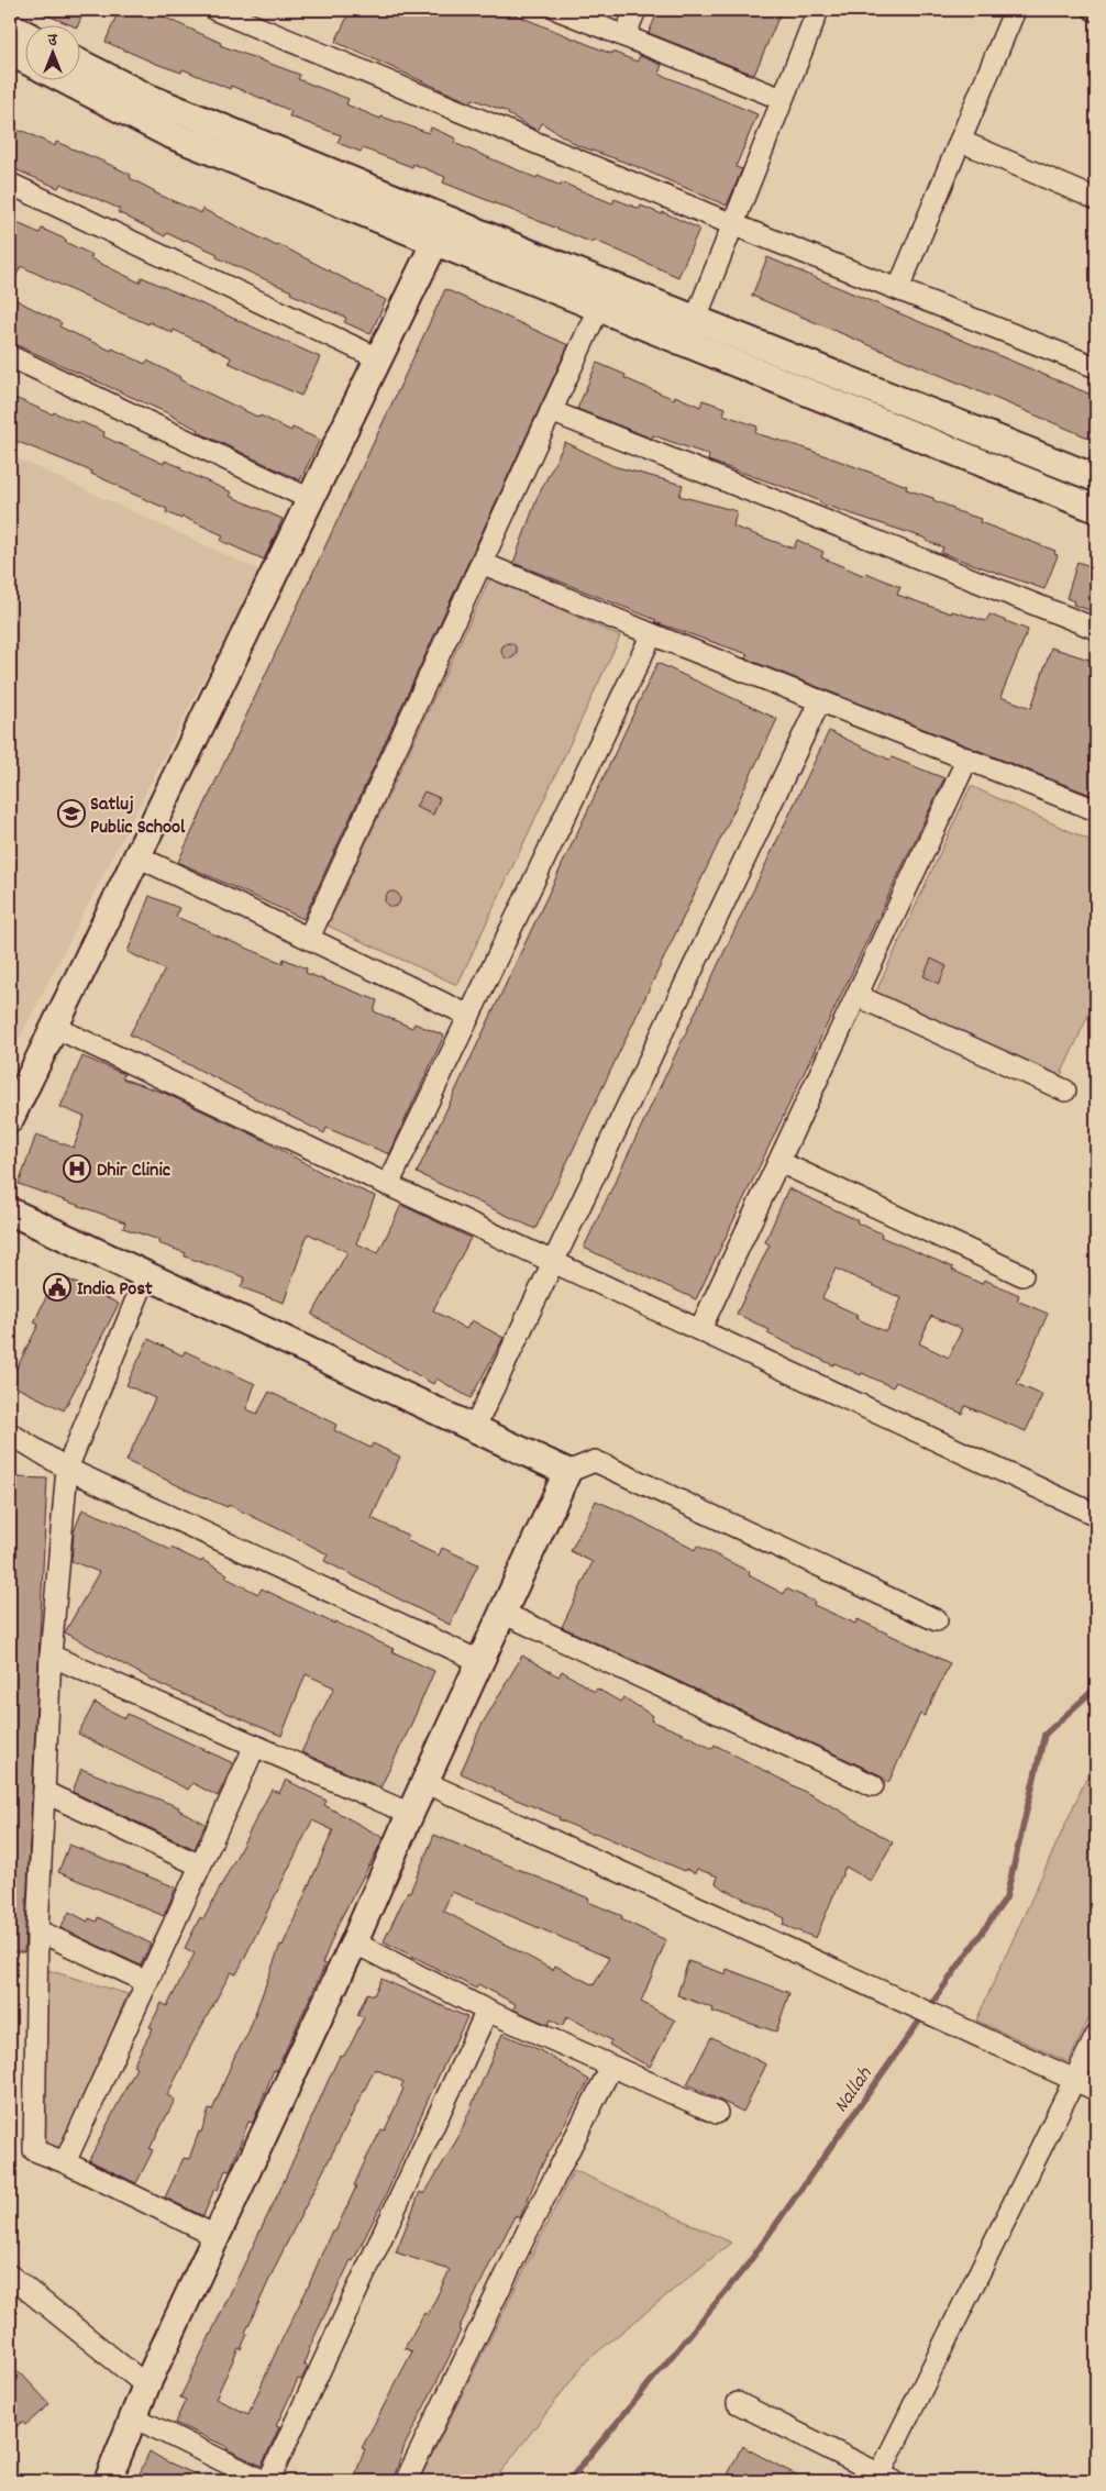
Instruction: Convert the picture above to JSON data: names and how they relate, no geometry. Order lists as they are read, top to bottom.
{
  "water": ["Nallah"],
  "places": {
    "school or university": ["Satluj Public School"],
    "hospital": ["Dhir Clinic"],
    "public building": ["India Post"]
  },
  "north": "top"
}
